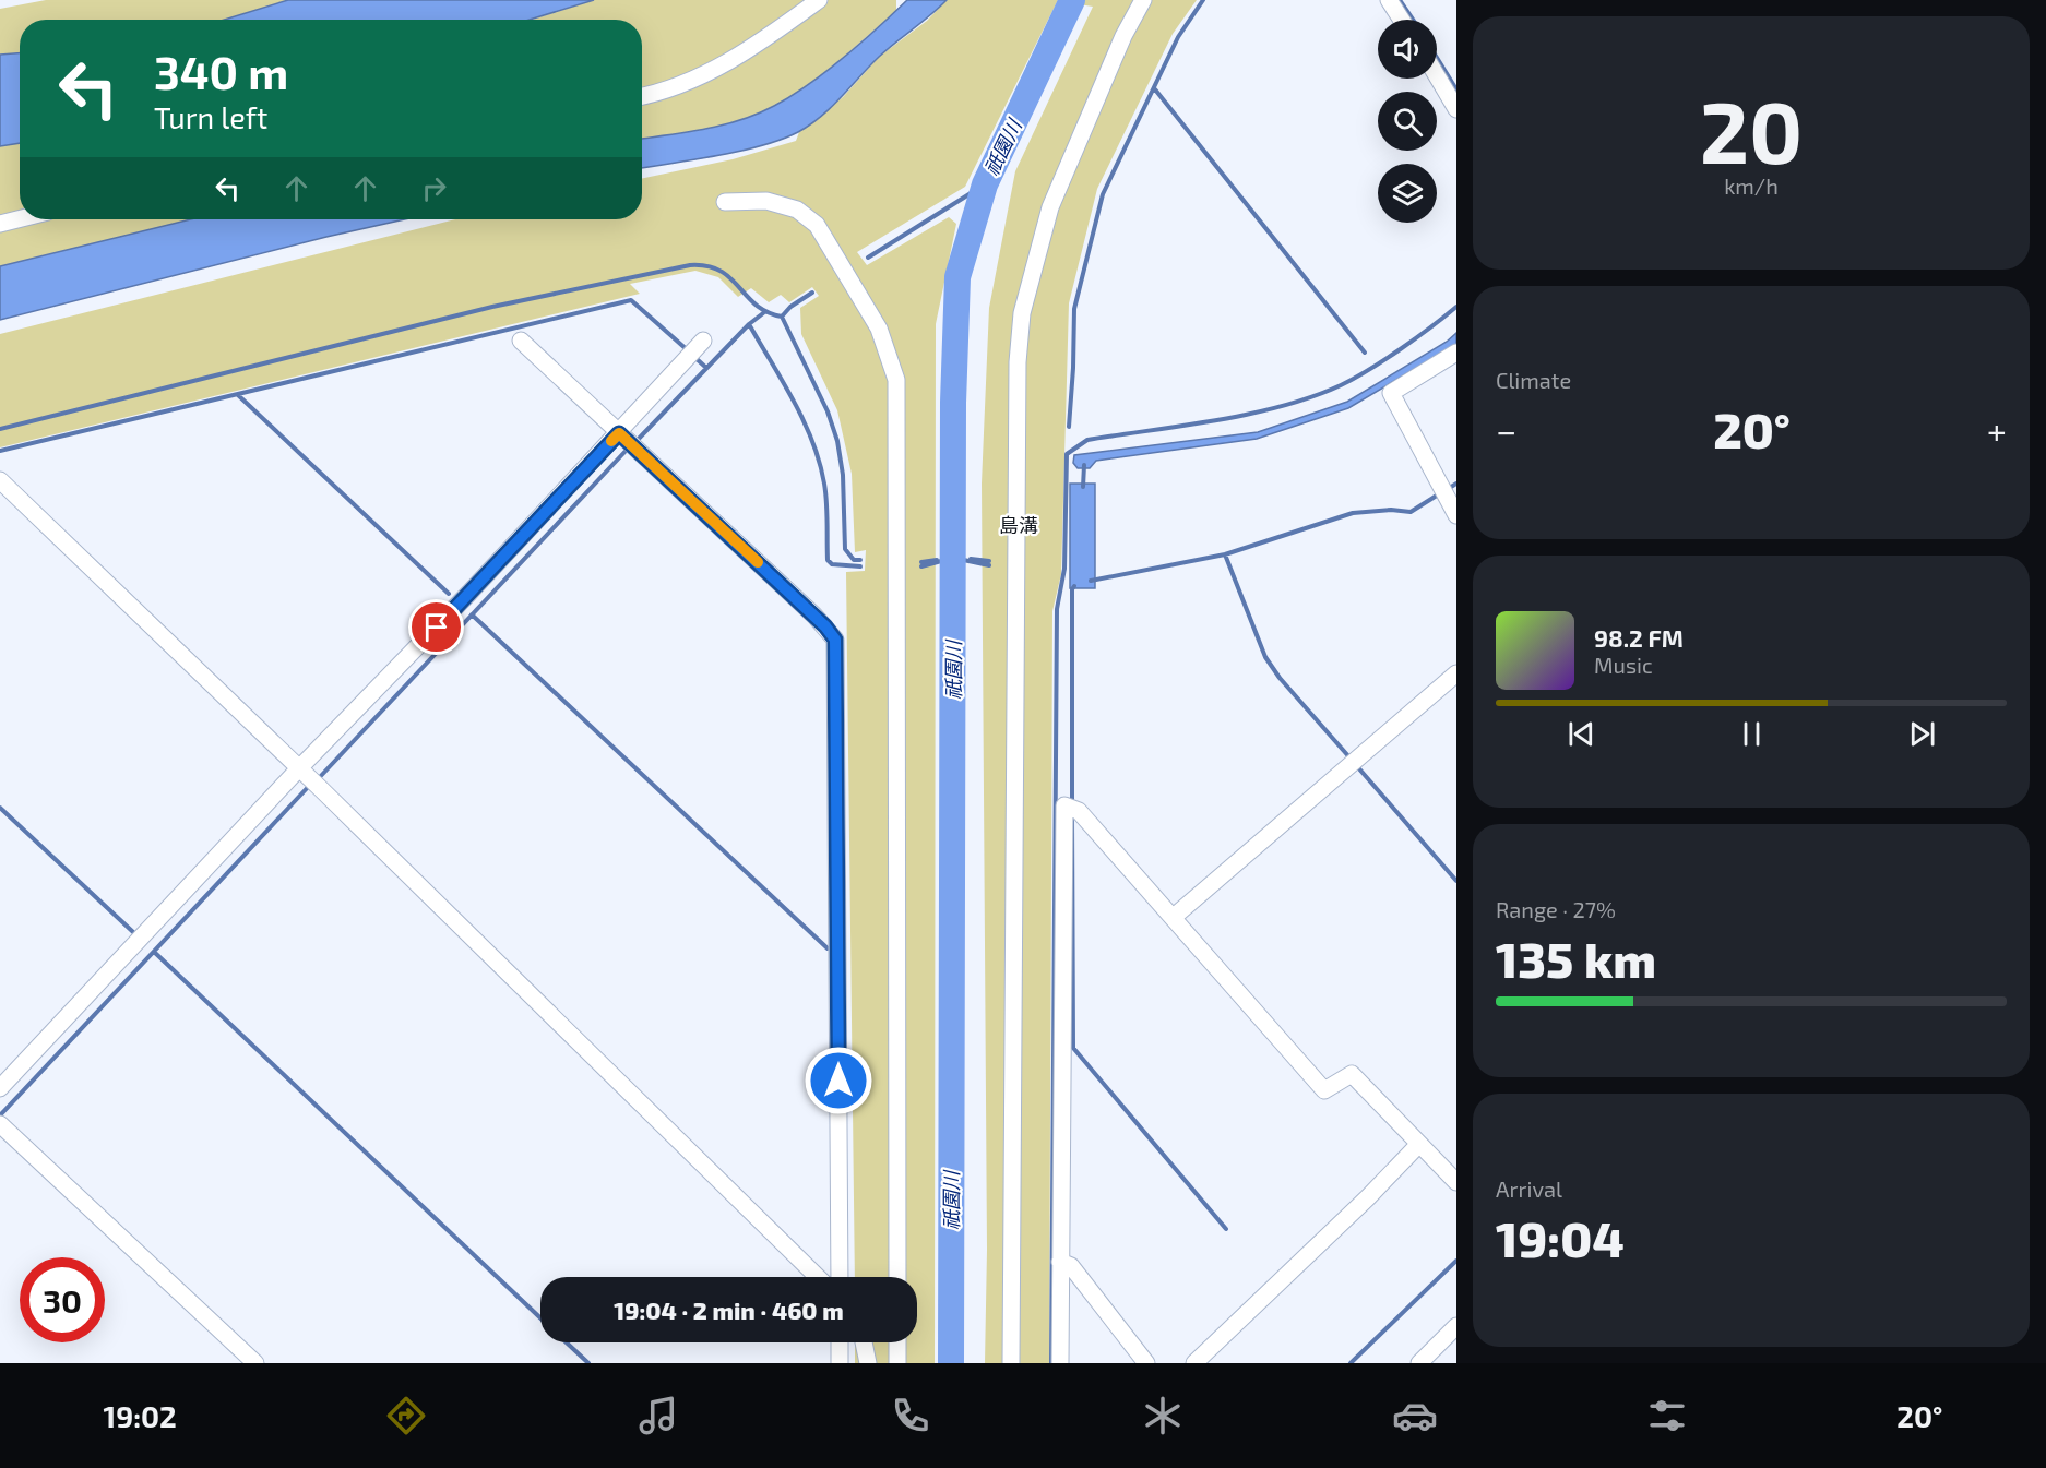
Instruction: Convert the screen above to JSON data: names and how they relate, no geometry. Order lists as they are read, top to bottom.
{
  "districts": ["島溝"],
  "water": ["祇園川"],
  "page": {
    "tile": [
      ["20", "km/h"],
      "Climate",
      ["Range · 27%", "135 km"],
      ["Arrival", "19:04"]
    ],
    "turn": ["340 m", "Turn left"],
    "heat": ["−", "20°", "+"],
    "song": ["98.2 FM", "Music"],
    "limit": "30",
    "trip": "19:04 · 2 min · 460 m",
    "tabs": ["19:02", "20°"]
  }
}
